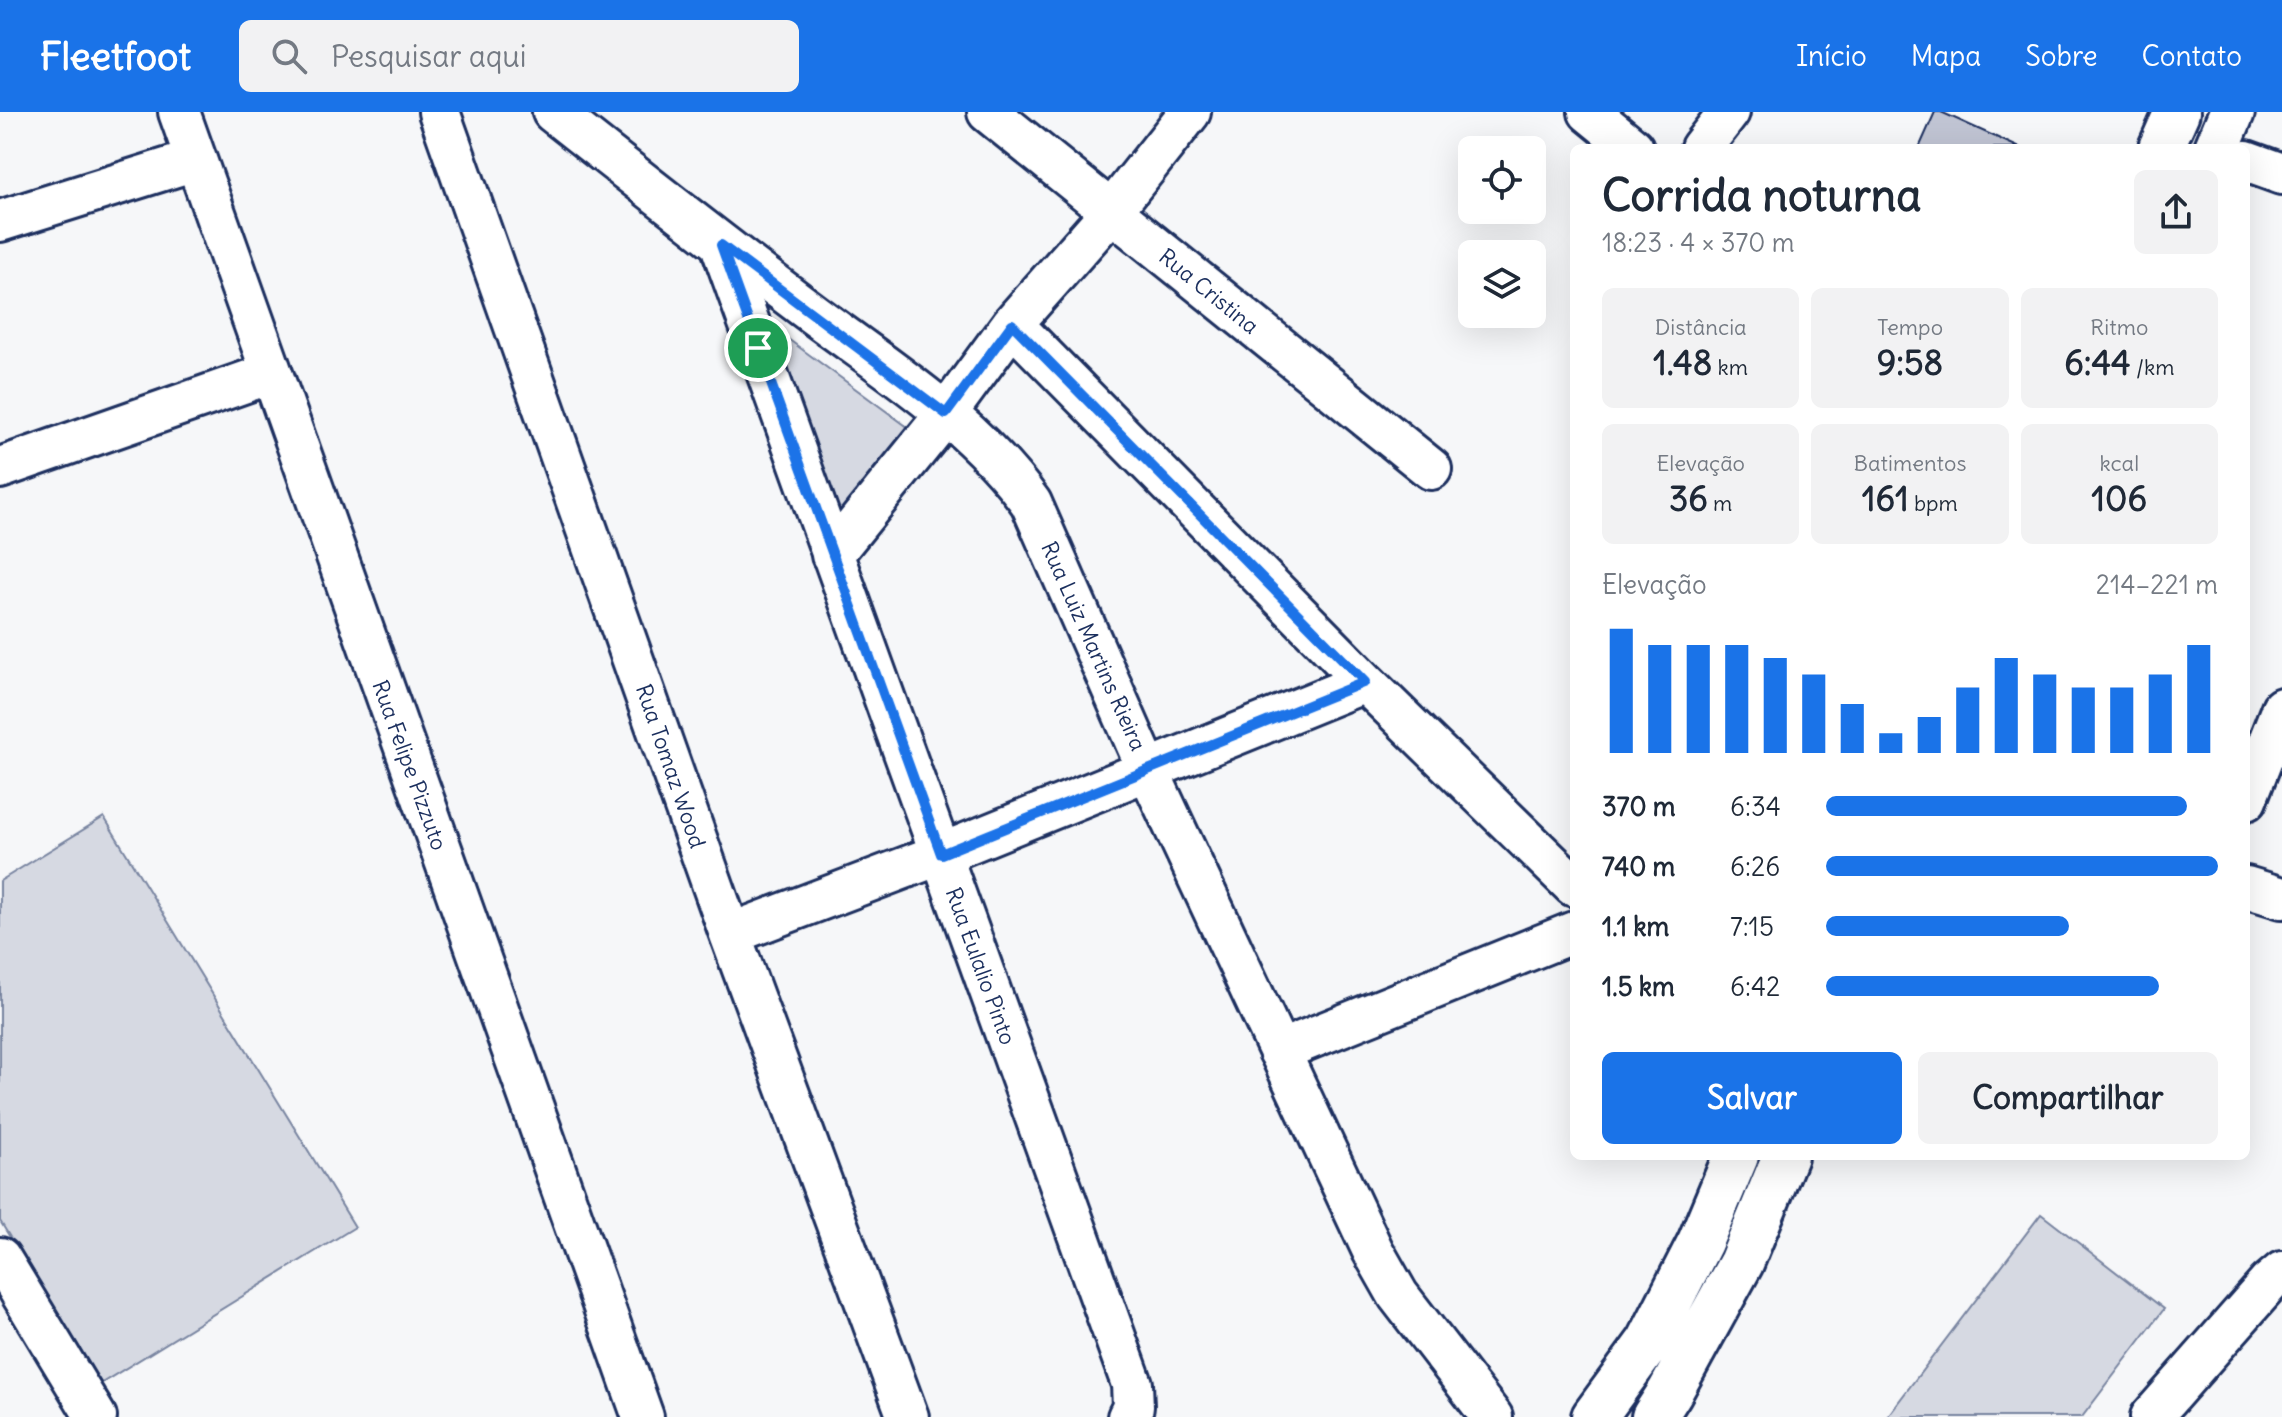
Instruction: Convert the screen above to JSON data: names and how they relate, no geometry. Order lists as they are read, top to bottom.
{
  "streets": {
    "street": [
      "Rua Cristina",
      "Rua Luiz Martins Rieira",
      "Rua Felipe Pizzuto",
      "Rua Tomaz Wood",
      "Rua Eulalio Pinto"
    ]
  },
  "crossings": [
    ["Rua Luiz Martins Rieira", "Rua Eulalio Pinto"]
  ],
  "page": {
    "header": "Fleetfoot",
    "search": "Pesquisar aqui",
    "nav": [
      "Início",
      "Mapa",
      "Sobre",
      "Contato"
    ],
    "heading": ["Corrida noturna", "18:23 · 4 × 370 m"],
    "stats": [
      ["Distância", "1.48 km"],
      ["Tempo", "9:58"],
      ["Ritmo", "6:44 /km"],
      ["Elevação", "36 m"],
      ["Batimentos", "161 bpm"],
      ["kcal", "106"]
    ],
    "chart": ["Elevação", "214–221 m"],
    "list": [
      {
        "name": "370 m",
        "note": "6:34"
      },
      {
        "name": "740 m",
        "note": "6:26"
      },
      {
        "name": "1.1 km",
        "note": "7:15"
      },
      {
        "name": "1.5 km",
        "note": "6:42"
      }
    ],
    "buttons": ["Salvar", "Compartilhar"]
  }
}
